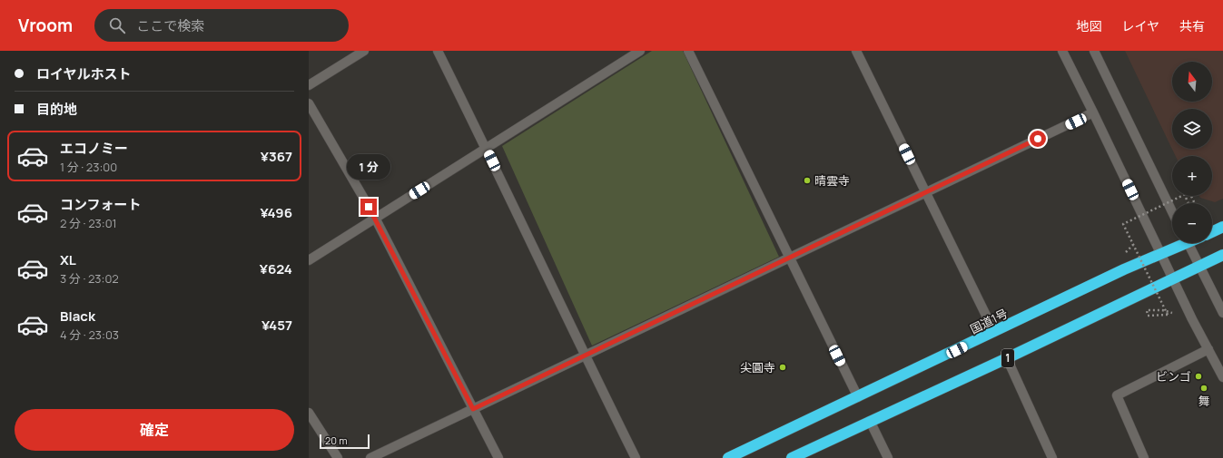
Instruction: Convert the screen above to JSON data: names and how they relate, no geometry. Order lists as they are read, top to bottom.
{
  "streets": {
    "highway": ["国道1号", "1"]
  },
  "places": [
    "晴雲寺",
    "尖圓寺",
    "ビンゴ",
    "舞"
  ],
  "scale_bar": "20 m",
  "north": "top",
  "page": {
    "header": "Vroom",
    "search": "ここで検索",
    "nav": ["地図", "レイヤ", "共有"],
    "banner": ["ロイヤルホスト", "目的地"],
    "map_buttons": ["+", "−"],
    "list": [
      {
        "name": "エコノミー",
        "note": "1 分 · 23:00",
        "value": "¥367"
      },
      {
        "name": "コンフォート",
        "note": "2 分 · 23:01",
        "value": "¥496"
      },
      {
        "name": "XL",
        "note": "3 分 · 23:02",
        "value": "¥624"
      },
      {
        "name": "Black",
        "note": "4 分 · 23:03",
        "value": "¥457"
      }
    ],
    "bubble": "1 分",
    "buttons": "確定",
    "scale": "20 m"
  }
}
